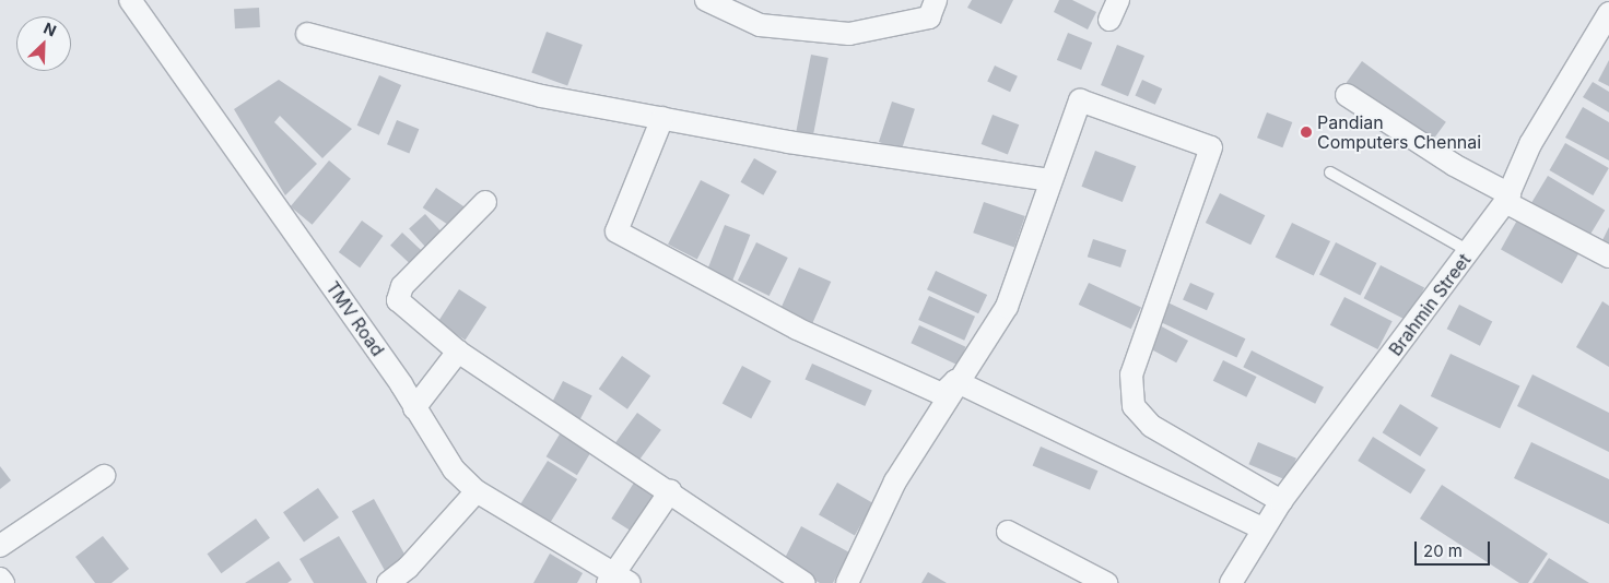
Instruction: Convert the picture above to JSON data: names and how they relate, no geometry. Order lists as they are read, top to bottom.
{
  "streets": {
    "street": ["Brahmin Street", "TMV Road"]
  },
  "places": ["Pandian Computers Chennai"],
  "scale_bar": "20 m",
  "north": "top right"
}
